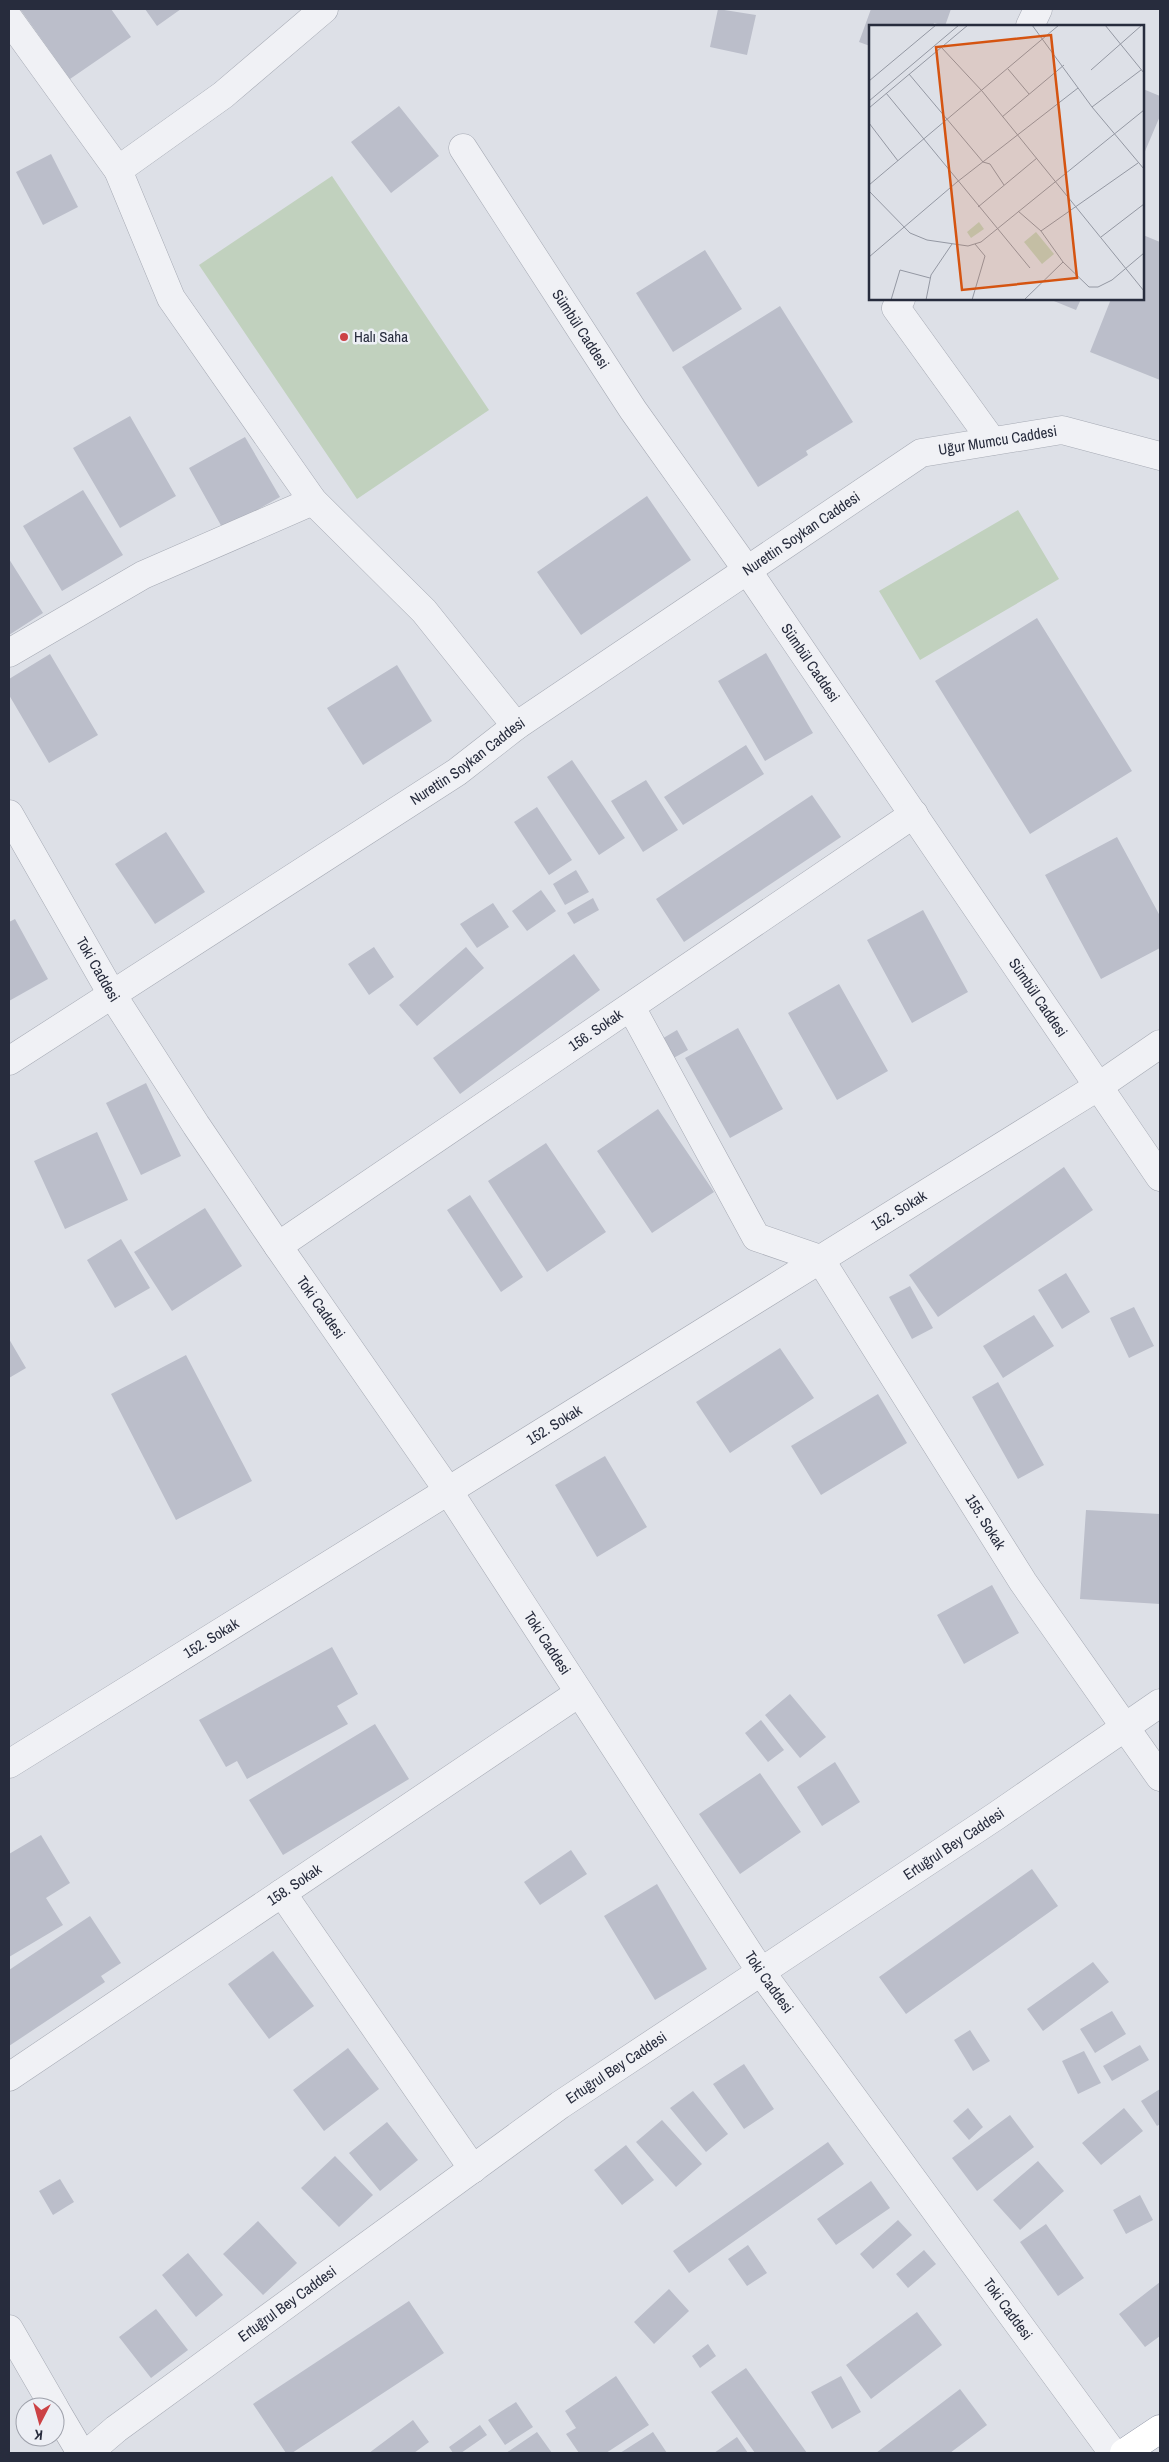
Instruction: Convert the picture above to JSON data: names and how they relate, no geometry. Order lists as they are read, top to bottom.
{
  "streets": {
    "street": [
      "Sümbül Caddesi",
      "Uğur Mumcu Caddesi",
      "Nurettin Soykan Caddesi",
      "Toki Caddesi",
      "156. Sokak",
      "152. Sokak",
      "155. Sokak",
      "Ertuğrul Bey Caddesi",
      "158. Sokak"
    ]
  },
  "crossings": [
    ["Sümbül Caddesi", "Nurettin Soykan Caddesi"],
    ["Sümbül Caddesi", "156. Sokak"],
    ["Sümbül Caddesi", "152. Sokak"],
    ["Uğur Mumcu Caddesi", "Nurettin Soykan Caddesi"],
    ["Nurettin Soykan Caddesi", "Toki Caddesi"],
    ["Toki Caddesi", "156. Sokak"],
    ["Toki Caddesi", "152. Sokak"],
    ["Toki Caddesi", "Ertuğrul Bey Caddesi"],
    ["Toki Caddesi", "158. Sokak"],
    ["152. Sokak", "155. Sokak"],
    ["155. Sokak", "Ertuğrul Bey Caddesi"]
  ],
  "places": ["Halı Saha"],
  "north": "bottom"
}
